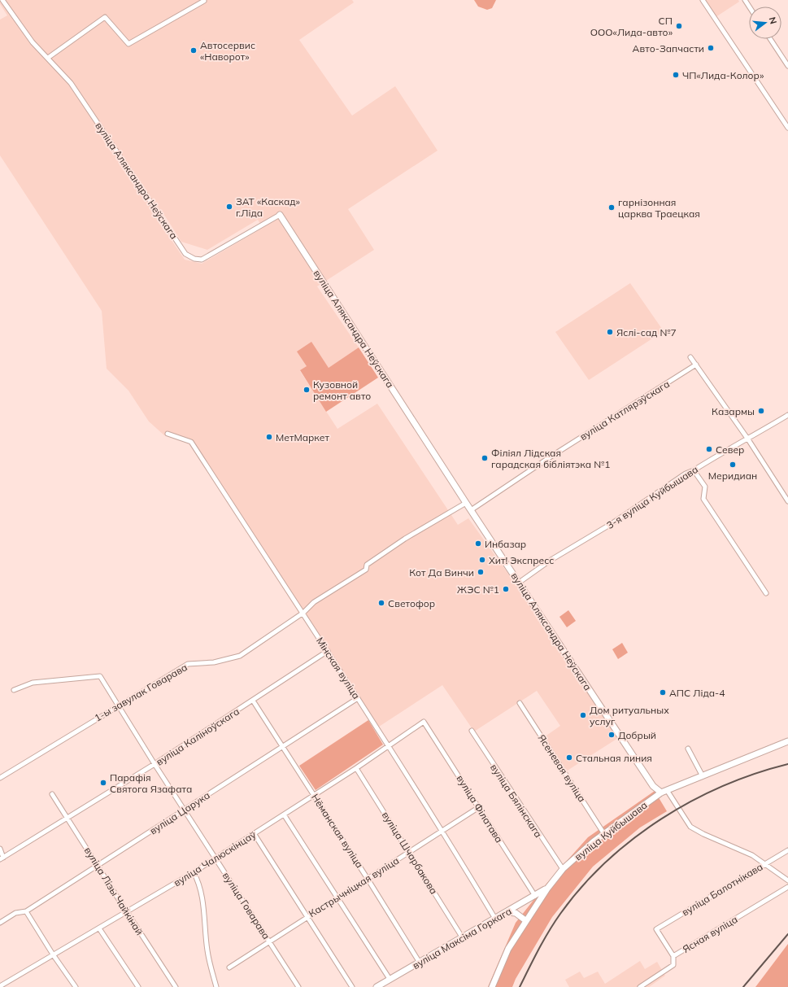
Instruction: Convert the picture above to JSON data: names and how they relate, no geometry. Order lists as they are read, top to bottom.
{
  "streets": {
    "street": [
      "вуліца Аляксандра Неўскага",
      "вуліца Катлярэўскага",
      "3-я вуліца Куйбышава",
      "Мінская вуліца",
      "1-ы завулак Говарава",
      "вуліца Каліноўскага",
      "Ясеневая вуліца",
      "вуліца Бялінскага",
      "вуліца Філатава",
      "вуліца Царука",
      "Нёманская вуліца",
      "вуліца Куйбышава",
      "вуліца Шчарбакова",
      "вуліца Чалюскінцаў",
      "Кастрычніцкая вуліца",
      "вуліца Балотнікава",
      "вуліца Лізы Чайкінай",
      "вуліца Говарава",
      "Ясная вуліца",
      "вуліца Максіма Горкага"
    ]
  },
  "crossings": [
    ["вуліца Аляксандра Неўскага", "вуліца Катлярэўскага"],
    ["вуліца Аляксандра Неўскага", "3-я вуліца Куйбышава"],
    ["вуліца Аляксандра Неўскага", "1-ы завулак Говарава"],
    ["вуліца Аляксандра Неўскага", "вуліца Куйбышава"],
    ["вуліца Аляксандра Неўскага", "вуліца Балотнікава"],
    ["Мінская вуліца", "1-ы завулак Говарава"],
    ["Мінская вуліца", "вуліца Каліноўскага"],
    ["Мінская вуліца", "вуліца Царука"],
    ["Мінская вуліца", "вуліца Чалюскінцаў"],
    ["Мінская вуліца", "Кастрычніцкая вуліца"],
    ["Мінская вуліца", "вуліца Максіма Горкага"],
    ["1-ы завулак Говарава", "вуліца Говарава"],
    ["вуліца Каліноўскага", "Нёманская вуліца"],
    ["вуліца Каліноўскага", "вуліца Лізы Чайкінай"],
    ["вуліца Каліноўскага", "вуліца Говарава"],
    ["Ясеневая вуліца", "вуліца Куйбышава"],
    ["вуліца Бялінскага", "вуліца Куйбышава"],
    ["вуліца Філатава", "вуліца Чалюскінцаў"],
    ["вуліца Філатава", "Кастрычніцкая вуліца"],
    ["вуліца Філатава", "вуліца Максіма Горкага"],
    ["вуліца Царука", "Нёманская вуліца"],
    ["вуліца Царука", "вуліца Лізы Чайкінай"],
    ["вуліца Царука", "вуліца Говарава"],
    ["Нёманская вуліца", "вуліца Чалюскінцаў"],
    ["Нёманская вуліца", "Кастрычніцкая вуліца"],
    ["Нёманская вуліца", "вуліца Максіма Горкага"],
    ["вуліца Куйбышава", "вуліца Максіма Горкага"],
    ["вуліца Шчарбакова", "вуліца Чалюскінцаў"],
    ["вуліца Шчарбакова", "Кастрычніцкая вуліца"],
    ["вуліца Шчарбакова", "вуліца Максіма Горкага"],
    ["вуліца Чалюскінцаў", "вуліца Лізы Чайкінай"],
    ["вуліца Чалюскінцаў", "вуліца Говарава"],
    ["Кастрычніцкая вуліца", "вуліца Говарава"],
    ["вуліца Балотнікава", "Ясная вуліца"]
  ],
  "places": [
    "СП ООО«Лида-авто»",
    "Авто-Запчасти",
    "Автосервис «Наворот»",
    "ЧП«Лида-Колор»",
    "ЗАТ «Каскад» г.Ліда",
    "гарнізонная царква Траецкая",
    "Яслі-сад №7",
    "Кузовной ремонт авто",
    "Казармы",
    "МетМаркет",
    "Север",
    "Філіял Лідская гарадская бібліятэка №1",
    "Меридиан",
    "Инбазар",
    "Хит! Экспресс",
    "Кот Да Винчи",
    "ЖЭС №1",
    "Светофор",
    "АПС Ліда-4",
    "Дом ритуальных услуг",
    "Добрый",
    "Стальная линия",
    "Парафія Святога Язафата"
  ],
  "north": "right"
}
